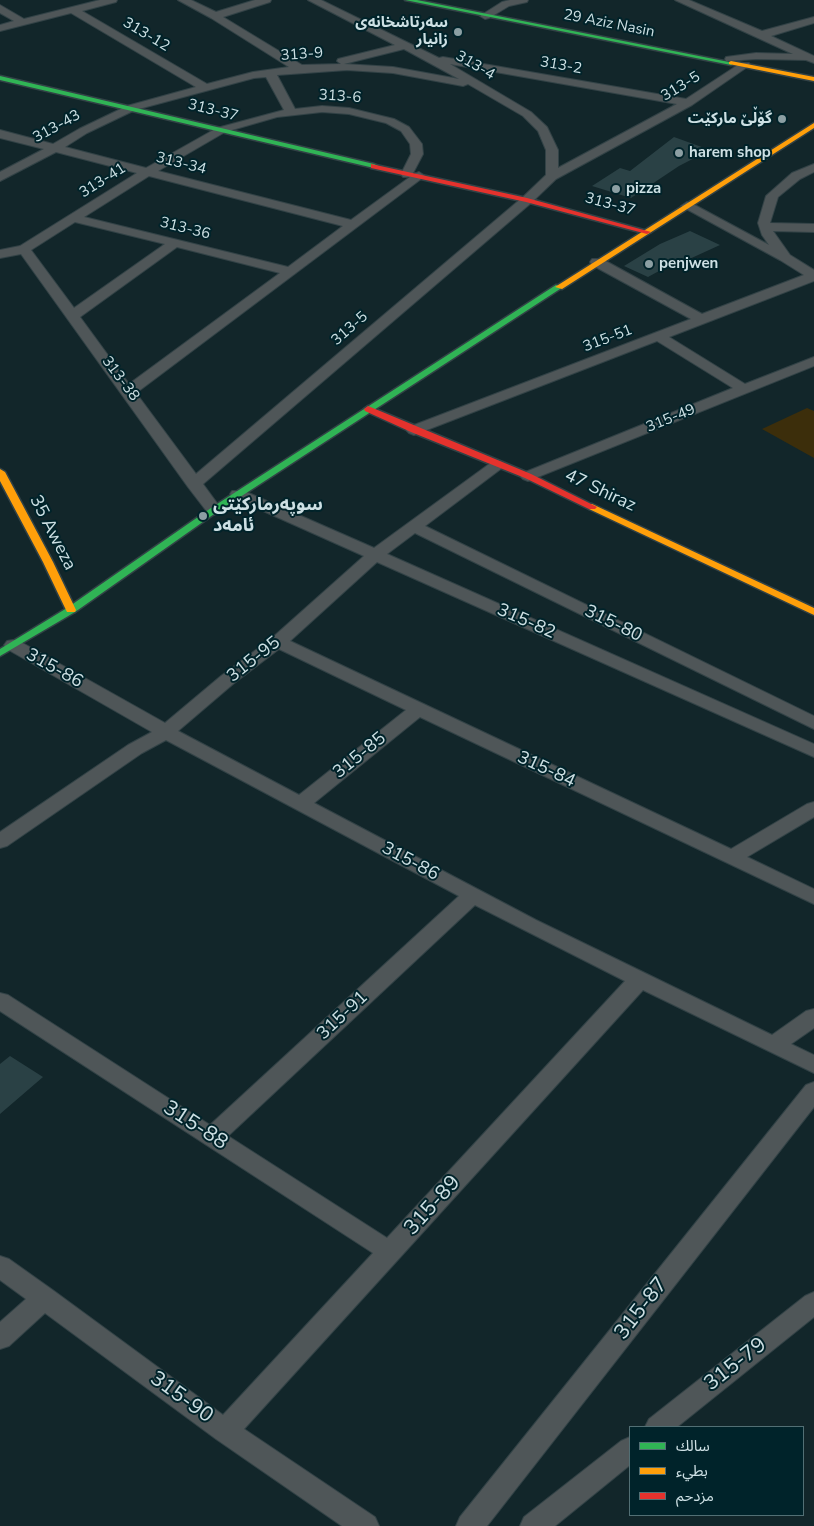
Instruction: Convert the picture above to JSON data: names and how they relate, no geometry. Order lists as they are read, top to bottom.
{
  "streets": {
    "street": [
      "29 Aziz Nasin",
      "313-12",
      "313-9",
      "313-4",
      "313-2",
      "313-5",
      "313-6",
      "313-37",
      "313-43",
      "313-34",
      "313-41",
      "313-36",
      "315-51",
      "313-38",
      "315-49",
      "47 Shiraz",
      "35 Aweza",
      "315-82",
      "315-80",
      "315-95",
      "315-86",
      "315-85",
      "315-84",
      "315-91",
      "315-88",
      "315-89",
      "315-87",
      "315-79",
      "315-90"
    ]
  },
  "crossings": [
    ["29 Aziz Nasin", "313-5"],
    ["313-12", "313-9"],
    ["313-9", "313-4"],
    ["313-9", "313-37"],
    ["313-9", "313-43"],
    ["313-4", "313-2"],
    ["313-4", "313-5"],
    ["313-2", "313-5"],
    ["313-5", "313-37"],
    ["313-5", "313-38"],
    ["313-6", "313-37"],
    ["313-6", "313-41"],
    ["313-37", "313-43"],
    ["313-37", "313-41"],
    ["313-43", "313-34"],
    ["313-34", "313-41"],
    ["313-41", "313-36"],
    ["313-41", "313-38"],
    ["315-51", "47 Shiraz"],
    ["315-49", "47 Shiraz"],
    ["47 Shiraz", "315-95"],
    ["315-82", "315-95"],
    ["315-80", "315-95"],
    ["315-95", "315-86"],
    ["315-95", "315-84"],
    ["315-86", "315-85"],
    ["315-86", "315-91"],
    ["315-86", "315-89"],
    ["315-85", "315-84"],
    ["315-91", "315-88"],
    ["315-88", "315-89"],
    ["315-89", "315-90"]
  ],
  "places": [
    "سەرتاشخانەی زانیار",
    "گۆڵێ مارکێت",
    "harem shop",
    "pizza",
    "penjwen",
    "سوپەرمارکێتی ئامەد"
  ],
  "legend": ["سالك", "بطيء", "مزدحم"]
}
